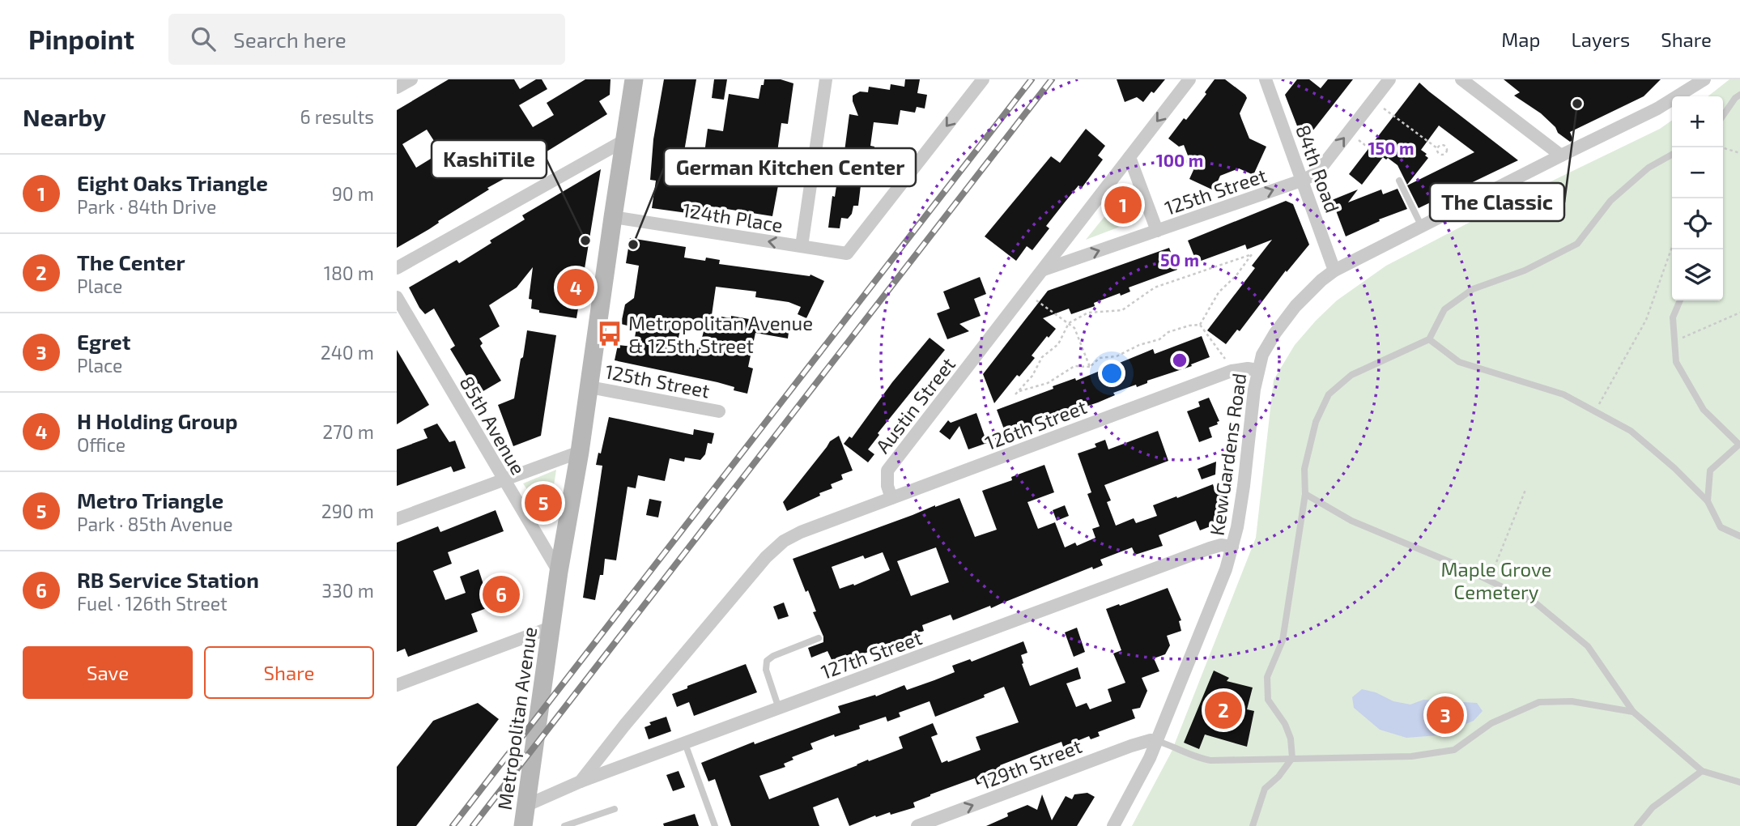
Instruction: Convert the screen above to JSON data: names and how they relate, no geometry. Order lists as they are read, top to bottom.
{
  "streets": {
    "main road": ["Metropolitan Avenue"],
    "street": [
      "84th Road",
      "125th Street",
      "124th Place",
      "Austin Street",
      "126th Street",
      "85th Avenue",
      "Kew Gardens Road",
      "127th Street",
      "129th Street"
    ]
  },
  "crossings": [
    ["84th Road", "125th Street"],
    ["84th Road", "Kew Gardens Road"],
    ["125th Street", "Austin Street"],
    ["125th Street", "Metropolitan Avenue"],
    ["124th Place", "Metropolitan Avenue"],
    ["Austin Street", "126th Street"],
    ["126th Street", "Kew Gardens Road"],
    ["85th Avenue", "Metropolitan Avenue"],
    ["Kew Gardens Road", "127th Street"],
    ["Kew Gardens Road", "129th Street"],
    ["127th Street", "Metropolitan Avenue"]
  ],
  "one_way": ["125th Street", "124th Place", "129th Street"],
  "parks": ["Maple Grove Cemetery"],
  "places": {
    "other": ["The Classic", "KashiTile", "German Kitchen Center"],
    "bus stop": ["Metropolitan Avenue & 125th Street"]
  },
  "page": {
    "header": "Pinpoint",
    "search": "Search here",
    "nav": ["Map", "Layers", "Share"],
    "heading": ["Nearby", "6 results"],
    "map_buttons": ["+", "−"],
    "list": [
      {
        "mark": "1",
        "name": "Eight Oaks Triangle",
        "note": "Park · 84th Drive",
        "value": "90 m"
      },
      {
        "mark": "2",
        "name": "The Center",
        "note": "Place",
        "value": "180 m"
      },
      {
        "mark": "3",
        "name": "Egret",
        "note": "Place",
        "value": "240 m"
      },
      {
        "mark": "4",
        "name": "H Holding Group",
        "note": "Office",
        "value": "270 m"
      },
      {
        "mark": "5",
        "name": "Metro Triangle",
        "note": "Park · 85th Avenue",
        "value": "290 m"
      },
      {
        "mark": "6",
        "name": "RB Service Station",
        "note": "Fuel · 126th Street",
        "value": "330 m"
      }
    ],
    "pins": [
      "1",
      "4",
      "5",
      "6",
      "2",
      "3"
    ],
    "buttons": ["Save", "Share"]
  },
  "rings": ["150 m", "100 m", "50 m"]
}
